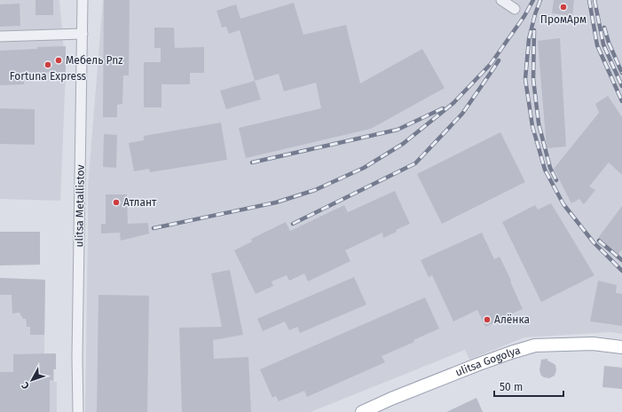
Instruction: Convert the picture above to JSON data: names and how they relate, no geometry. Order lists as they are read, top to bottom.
{
  "streets": {
    "main road": ["ulitsa Gogolya"],
    "street": ["ulitsa Metallistov"]
  },
  "places": [
    "ПромАрм",
    "Мебель Pnz",
    "Fortuna Express",
    "Атлант",
    "Алёнка"
  ],
  "scale_bar": "50 m",
  "north": "bottom left"
}
